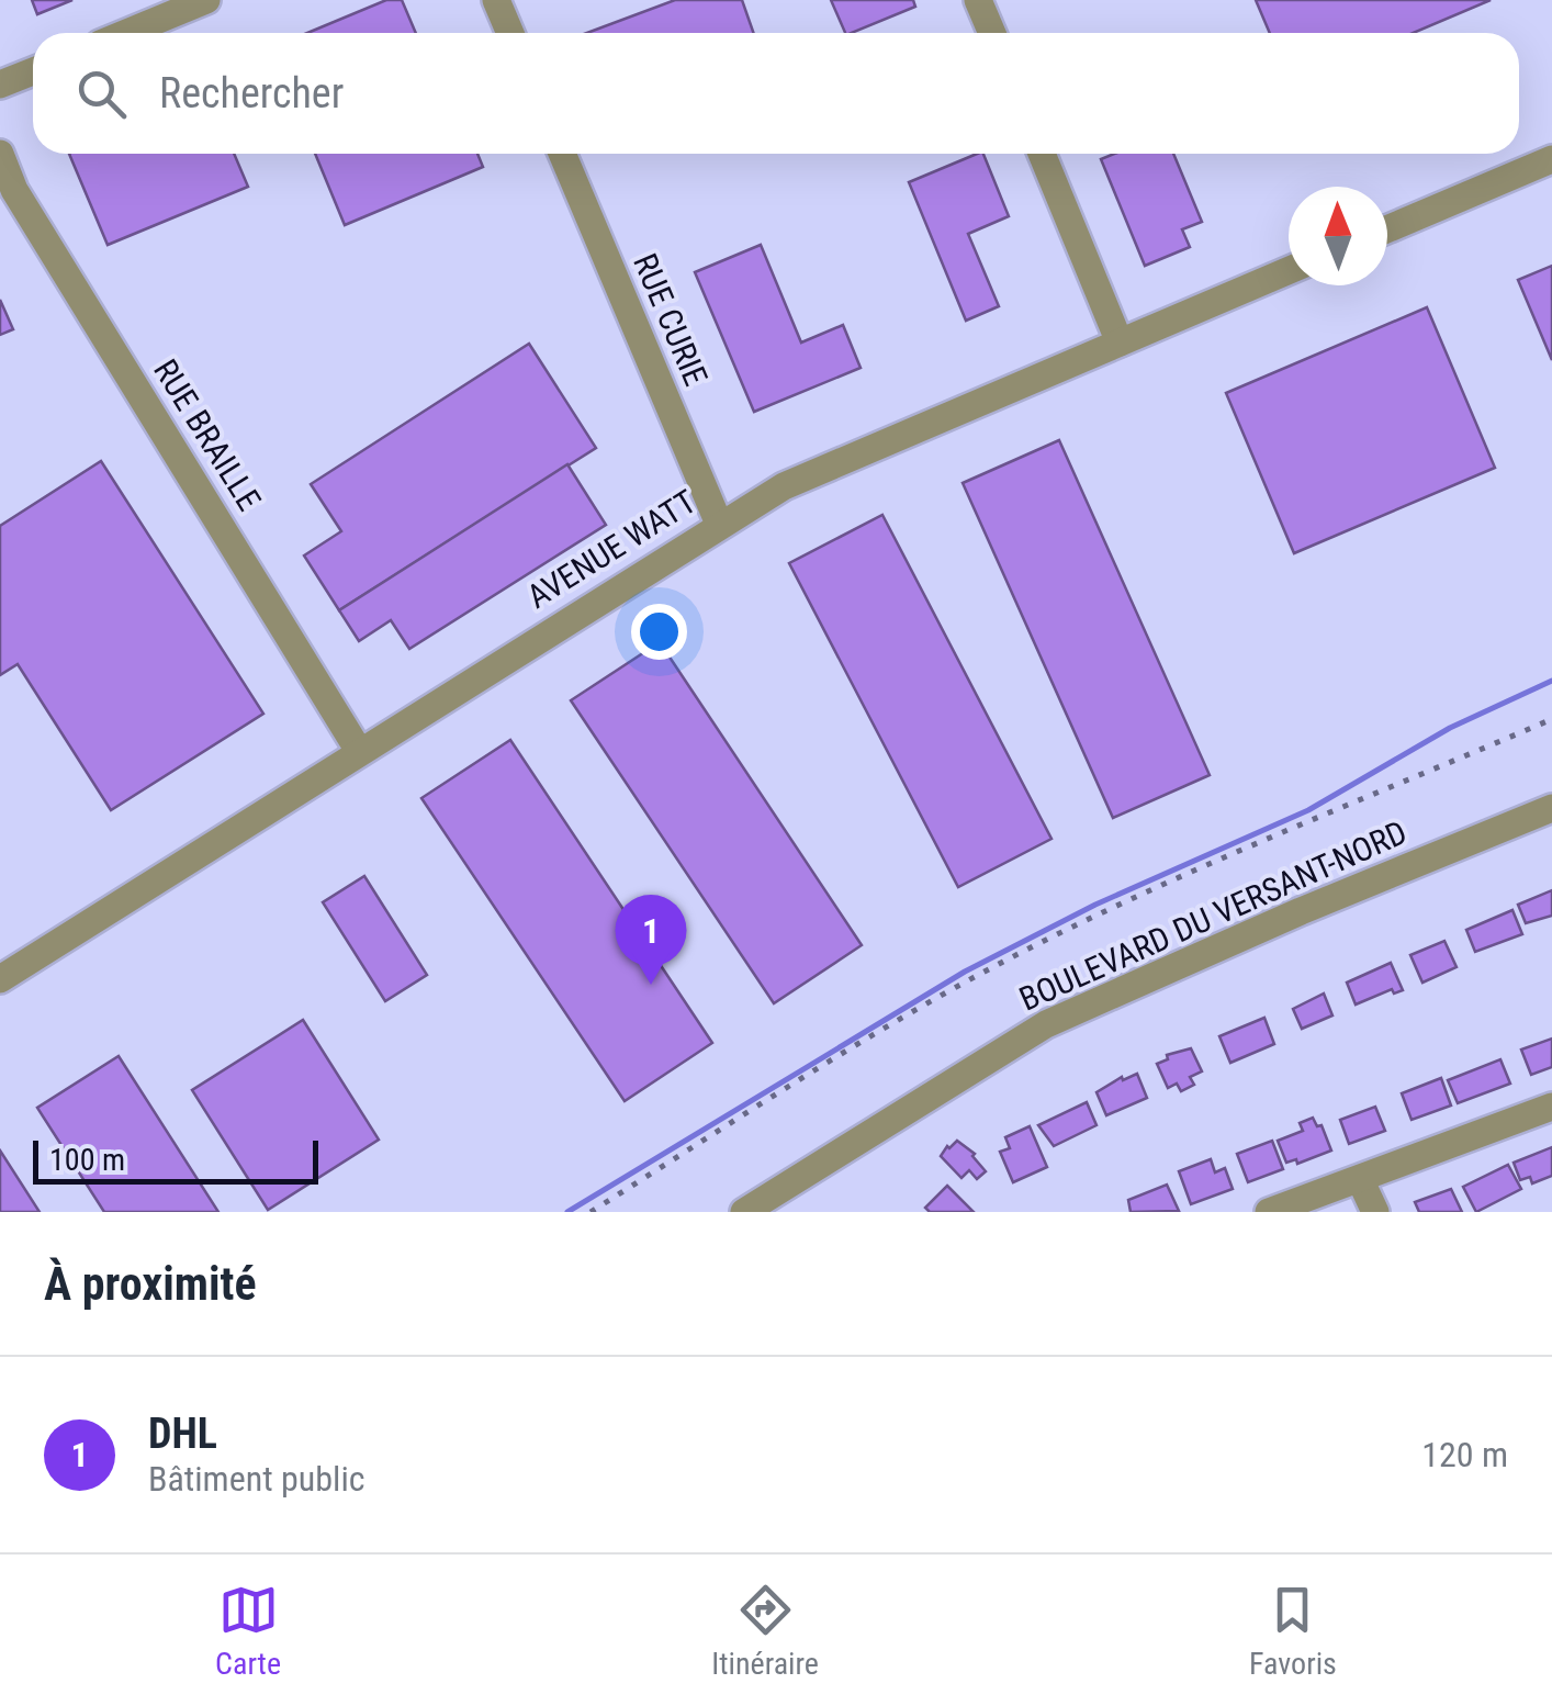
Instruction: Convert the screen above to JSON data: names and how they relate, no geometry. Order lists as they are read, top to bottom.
{
  "streets": {
    "street": [
      "RUE CURIE",
      "RUE BRAILLE",
      "AVENUE WATT",
      "BOULEVARD DU VERSANT-NORD"
    ]
  },
  "crossings": [
    ["RUE CURIE", "AVENUE WATT"],
    ["RUE BRAILLE", "AVENUE WATT"]
  ],
  "scale_bar": "100 m",
  "north": "top",
  "page": {
    "search": "Rechercher",
    "pins": "1",
    "scale": "100 m",
    "heading": "À proximité",
    "list": [
      {
        "mark": "1",
        "name": "DHL",
        "note": "Bâtiment public",
        "value": "120 m"
      }
    ],
    "nav": ["Carte", "Itinéraire", "Favoris"]
  }
}
